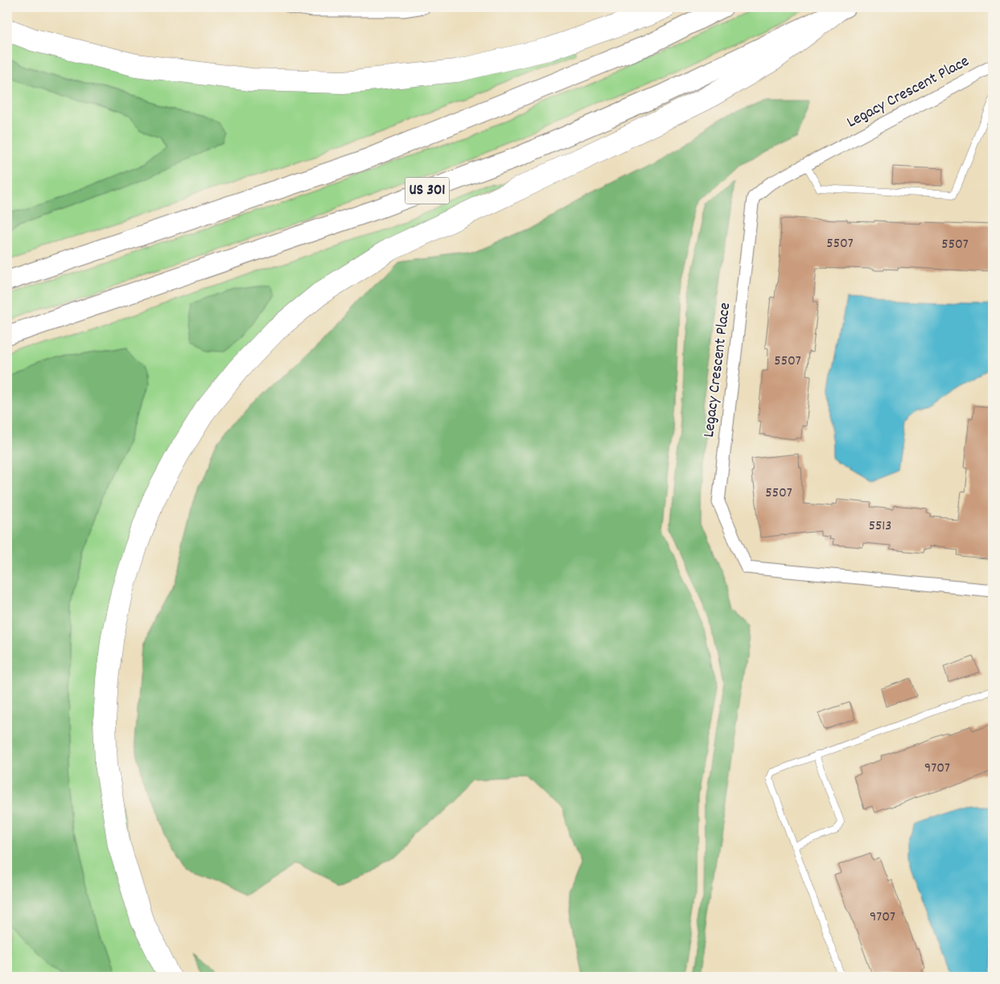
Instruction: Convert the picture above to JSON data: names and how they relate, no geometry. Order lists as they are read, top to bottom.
{
  "streets": {
    "main road": ["US 301"],
    "street": ["Legacy Crescent Place"]
  },
  "house_numbers": [
    "5507",
    "5507",
    "5507",
    "5507",
    "5513",
    "9707",
    "9707"
  ]
}
